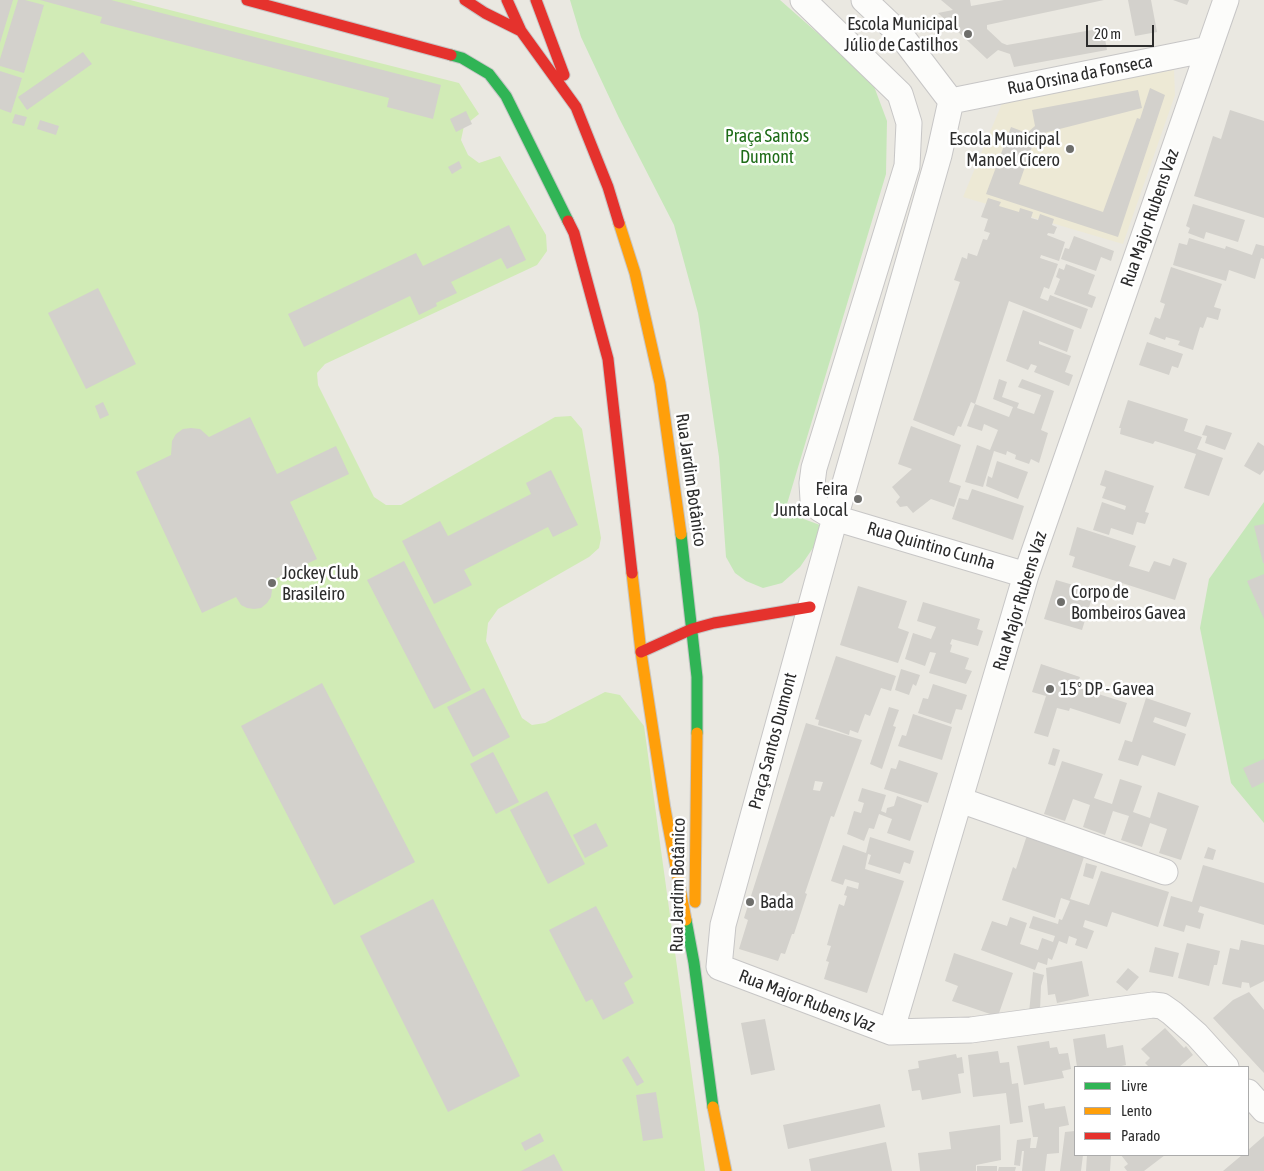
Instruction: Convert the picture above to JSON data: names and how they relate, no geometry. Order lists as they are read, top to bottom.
{
  "streets": {
    "main road": ["Rua Jardim Botânico"],
    "street": [
      "Rua Orsina da Fonseca",
      "Rua Major Rubens Vaz",
      "Rua Quintino Cunha",
      "Praça Santos Dumont"
    ]
  },
  "crossings": [
    ["Rua Orsina da Fonseca", "Rua Major Rubens Vaz"],
    ["Rua Orsina da Fonseca", "Praça Santos Dumont"],
    ["Rua Major Rubens Vaz", "Rua Quintino Cunha"],
    ["Rua Major Rubens Vaz", "Praça Santos Dumont"],
    ["Rua Quintino Cunha", "Praça Santos Dumont"]
  ],
  "parks": ["Praça Santos Dumont"],
  "places": [
    "Escola Municipal Júlio de Castilhos",
    "Escola Municipal Manoel Cícero",
    "Feira Junta Local",
    "Jockey Club Brasileiro",
    "Corpo de Bombeiros Gavea",
    "15º DP - Gavea",
    "Bada"
  ],
  "legend": ["Livre", "Lento", "Parado"],
  "scale_bar": "20 m"
}
